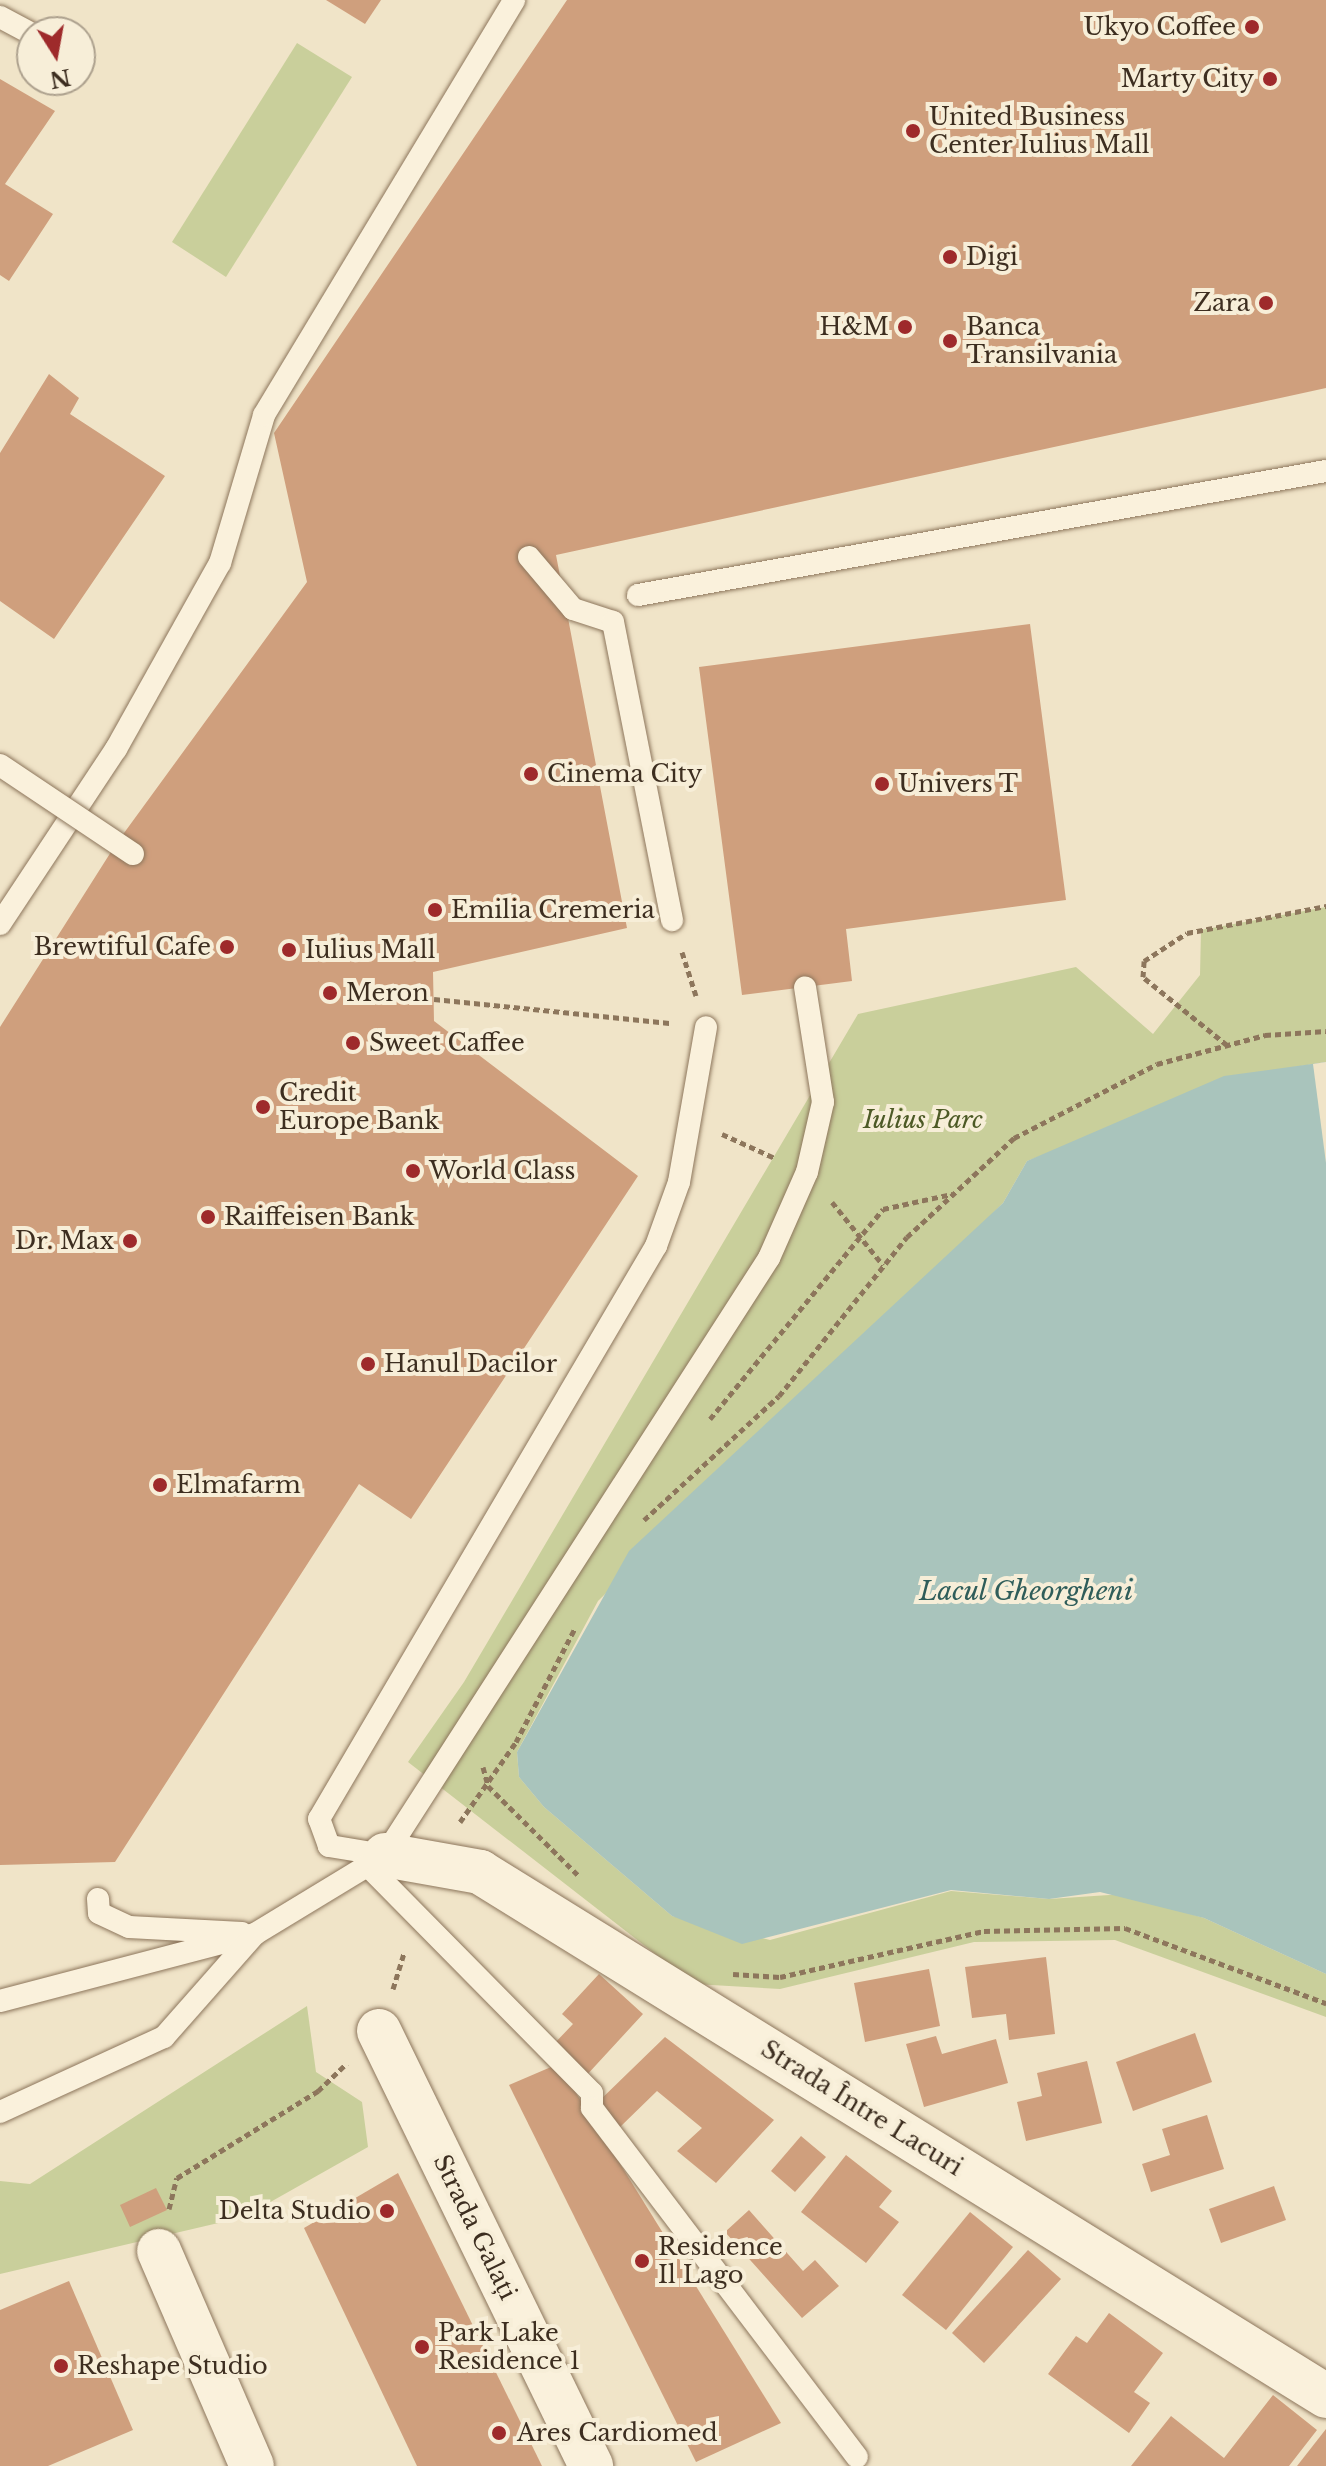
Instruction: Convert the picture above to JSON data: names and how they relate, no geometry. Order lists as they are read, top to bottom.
{
  "streets": {
    "street": ["Strada Între Lacuri", "Strada Galați"]
  },
  "water": ["Lacul Gheorgheni"],
  "parks": ["Iulius Parc"],
  "places": [
    "Ukyo Coffee",
    "Marty City",
    "United Business Center Iulius Mall",
    "Digi",
    "Zara",
    "H&M",
    "Banca Transilvania",
    "Cinema City",
    "Univers T",
    "Emilia Cremeria",
    "Brewtiful Cafe",
    "Iulius Mall",
    "Meron",
    "Sweet Caffee",
    "Credit Europe Bank",
    "World Class",
    "Raiffeisen Bank",
    "Dr. Max",
    "Hanul Dacilor",
    "Elmafarm",
    "Delta Studio",
    "Residence Il Lago",
    "Park Lake Residence 1",
    "Reshape Studio",
    "Ares Cardiomed"
  ],
  "north": "bottom"
}
